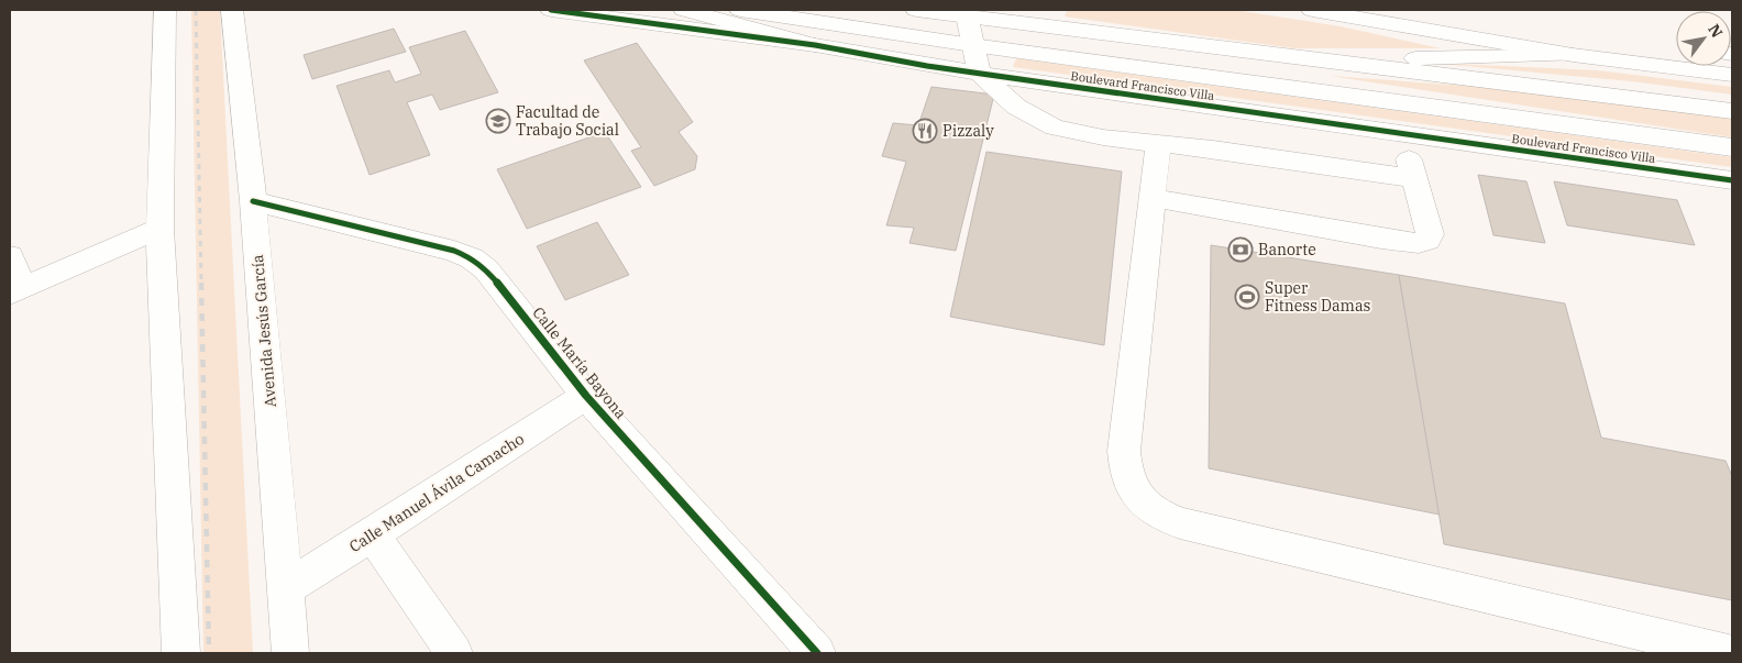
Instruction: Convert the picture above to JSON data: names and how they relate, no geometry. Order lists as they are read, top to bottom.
{
  "streets": {
    "street": [
      "Boulevard Francisco Villa",
      "Avenida Jesús García",
      "Calle María Bayona",
      "Calle Manuel Ávila Camacho"
    ]
  },
  "crossings": [
    ["Avenida Jesús García", "Calle María Bayona"],
    ["Avenida Jesús García", "Calle Manuel Ávila Camacho"],
    ["Calle María Bayona", "Calle Manuel Ávila Camacho"]
  ],
  "places": {
    "school or university": ["Facultad de Trabajo Social"],
    "restaurant": ["Pizzaly"],
    "bank": ["Banorte"],
    "sports": ["Super Fitness Damas"]
  },
  "north": "top right"
}
